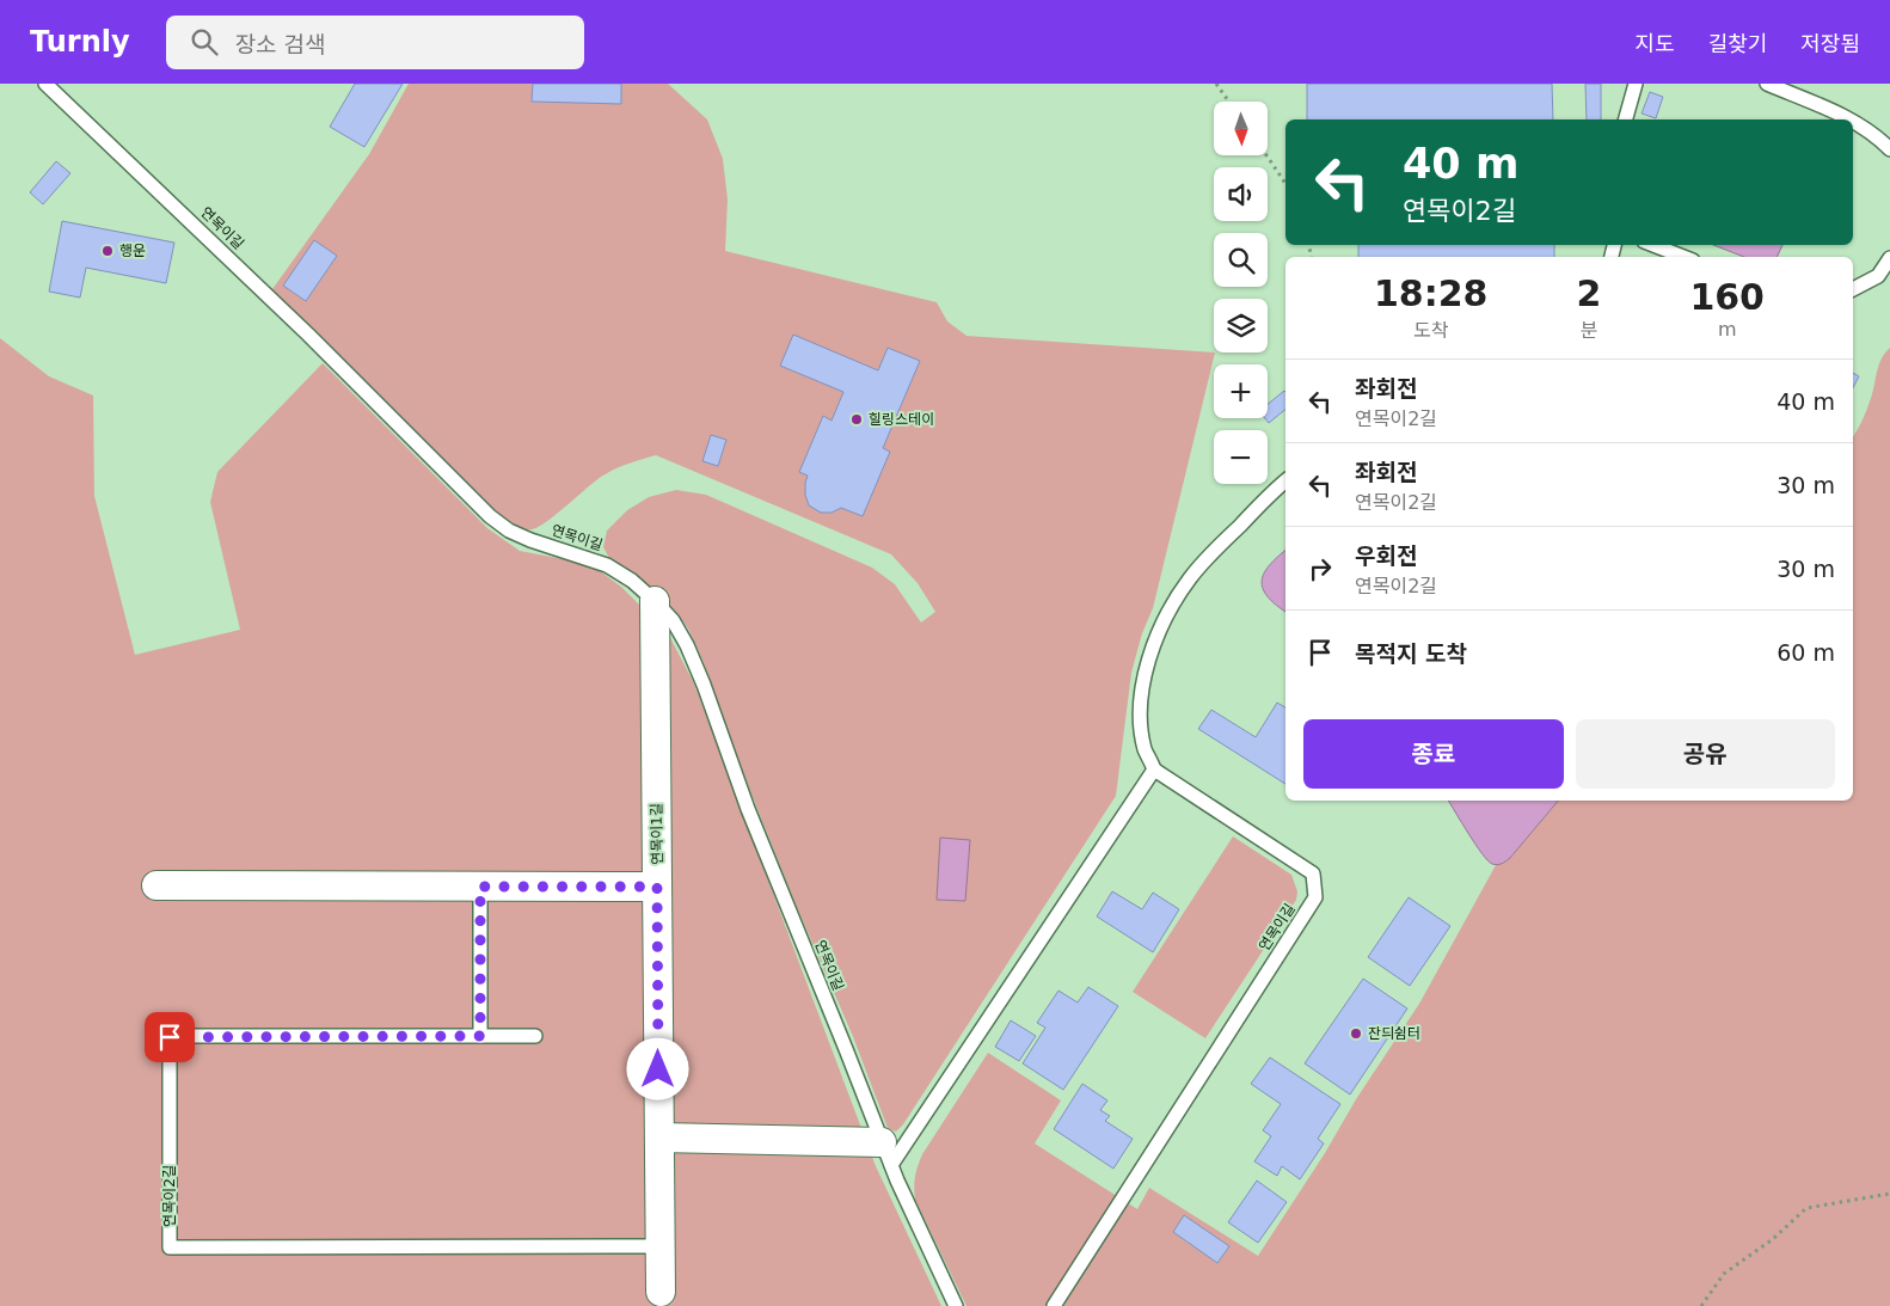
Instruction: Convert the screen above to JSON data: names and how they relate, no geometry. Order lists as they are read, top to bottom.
{
  "streets": {
    "street": ["연목이1길"],
    "lane": ["연목이길", "연목이2길"]
  },
  "crossings": [
    ["연목이길", "연목이1길"],
    ["연목이1길", "연목이2길"]
  ],
  "places": ["행운", "힐링스테이", "잔듸쉼터"],
  "north": "bottom",
  "page": {
    "header": "Turnly",
    "search": "장소 검색",
    "nav": ["지도", "길찾기", "저장됨"],
    "map_buttons": ["+", "−"],
    "turn": ["40 m", "연목이2길"],
    "eta": [
      "18:28",
      "도착",
      "2",
      "분",
      "160",
      "m"
    ],
    "list": [
      {
        "name": "좌회전",
        "note": "연목이2길",
        "value": "40 m"
      },
      {
        "name": "좌회전",
        "note": "연목이2길",
        "value": "30 m"
      },
      {
        "name": "우회전",
        "note": "연목이2길",
        "value": "30 m"
      },
      {
        "name": "목적지 도착",
        "value": "60 m"
      }
    ],
    "buttons": ["종료", "공유"]
  }
}
